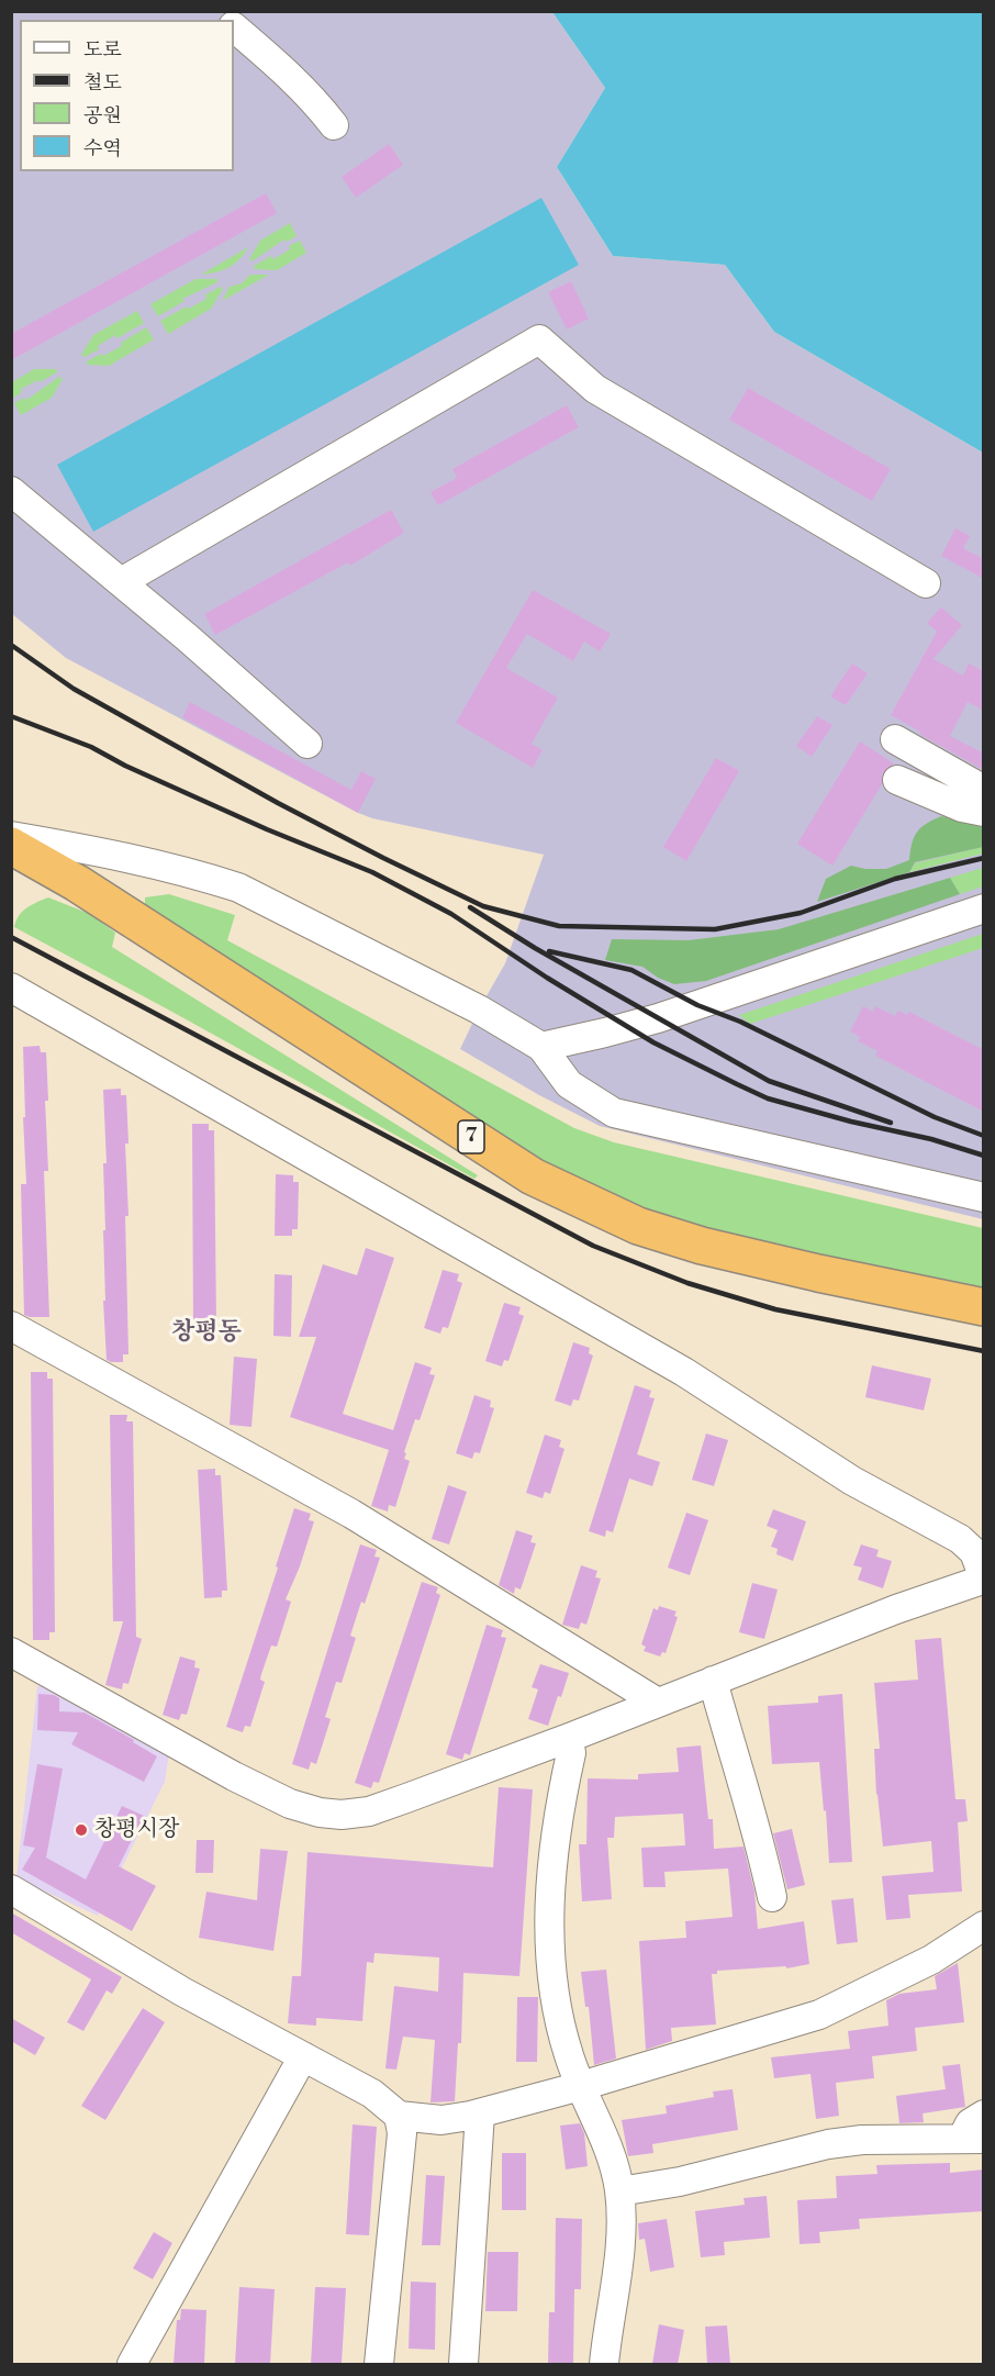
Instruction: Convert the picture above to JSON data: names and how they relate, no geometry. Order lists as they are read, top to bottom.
{
  "streets": {
    "highway": ["7"]
  },
  "districts": ["창평동"],
  "places": ["창평시장"],
  "legend": [
    "도로",
    "철도",
    "공원",
    "수역"
  ]
}
